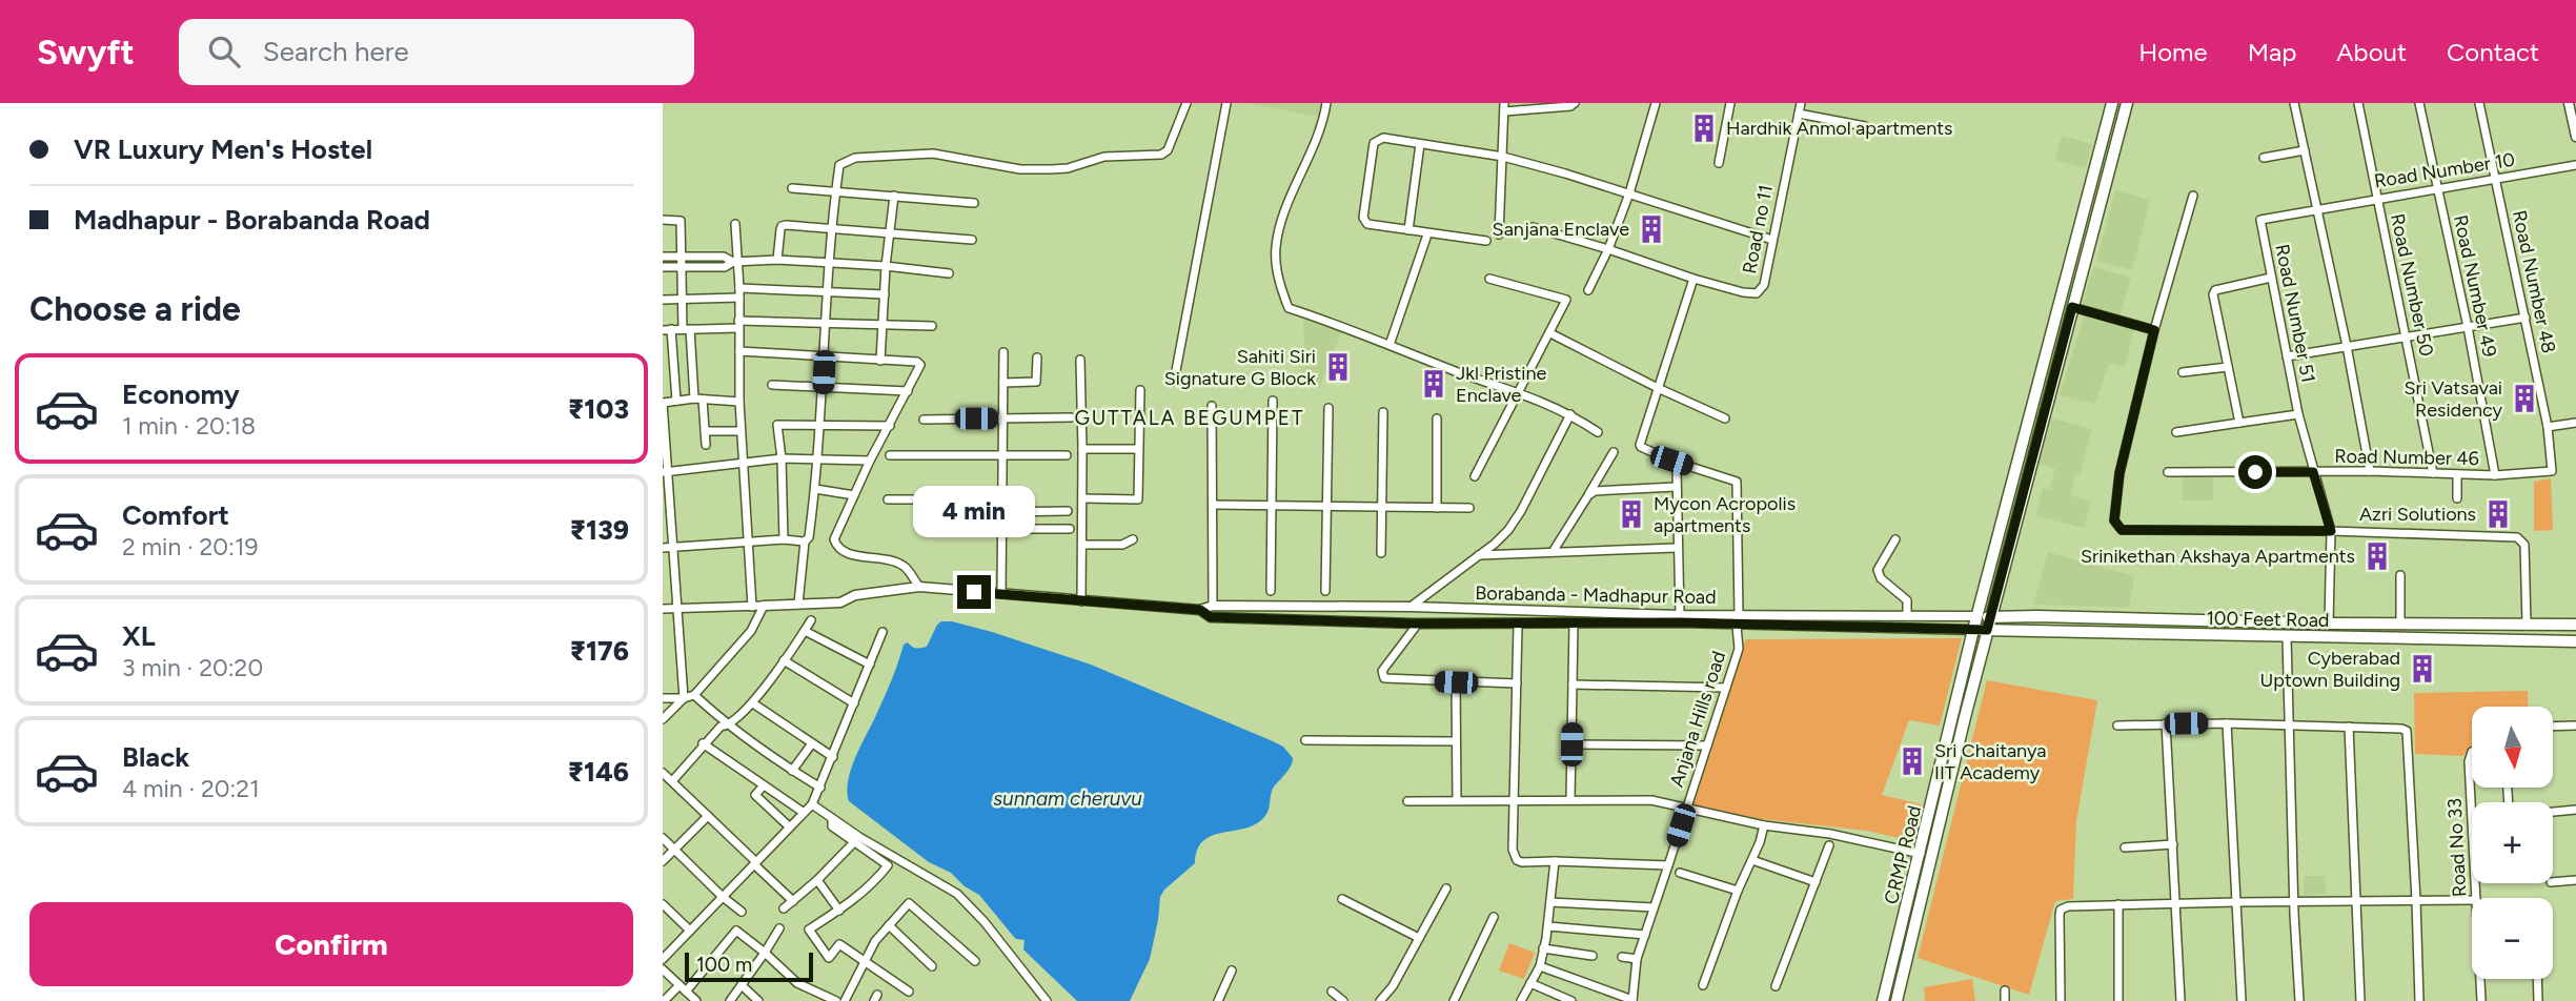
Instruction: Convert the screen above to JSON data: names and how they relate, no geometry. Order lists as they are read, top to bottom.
{
  "streets": {
    "main road": ["100 Feet Road", "CRMP Road"],
    "street": [
      "Road Number 10",
      "Road no 11",
      "Road Number 48",
      "Road Number 50",
      "Road Number 49",
      "Road Number 51",
      "Road Number 46",
      "Borabanda - Madhapur Road",
      "Anjana Hills road",
      "Road No 33"
    ]
  },
  "crossings": [
    ["Road Number 10", "Road Number 48"],
    ["Road Number 10", "Road Number 50"],
    ["Road Number 10", "Road Number 49"],
    ["Road Number 10", "Road Number 51"],
    ["Road Number 48", "Road Number 46"],
    ["Road Number 50", "Road Number 46"],
    ["Road Number 49", "Road Number 46"],
    ["Road Number 51", "Road Number 46"],
    ["Road Number 51", "100 Feet Road"],
    ["Borabanda - Madhapur Road", "100 Feet Road"],
    ["100 Feet Road", "CRMP Road"]
  ],
  "districts": ["GUTTALA BEGUMPET"],
  "water": ["sunnam cheruvu"],
  "places": {
    "building": [
      "Hardhik Anmol apartments",
      "Sanjana Enclave",
      "Sahiti Siri Signature G Block",
      "Jkl Pristine Enclave",
      "Sri Vatsavai Residency",
      "Mycon Acropolis apartments",
      "Azri Solutions",
      "Srinikethan Akshaya Apartments",
      "Cyberabad Uptown Building",
      "Sri Chaitanya IIT Academy"
    ]
  },
  "scale_bar": "100 m",
  "north": "bottom",
  "page": {
    "header": "Swyft",
    "search": "Search here",
    "nav": [
      "Home",
      "Map",
      "About",
      "Contact"
    ],
    "banner": ["VR Luxury Men's Hostel", "Madhapur - Borabanda Road"],
    "heading": "Choose a ride",
    "list": [
      {
        "name": "Economy",
        "note": "1 min · 20:18",
        "value": "₹103"
      },
      {
        "name": "Comfort",
        "note": "2 min · 20:19",
        "value": "₹139"
      },
      {
        "name": "XL",
        "note": "3 min · 20:20",
        "value": "₹176"
      },
      {
        "name": "Black",
        "note": "4 min · 20:21",
        "value": "₹146"
      }
    ],
    "bubble": "4 min",
    "map_buttons": ["+", "−"],
    "buttons": "Confirm",
    "scale": "100 m"
  }
}
